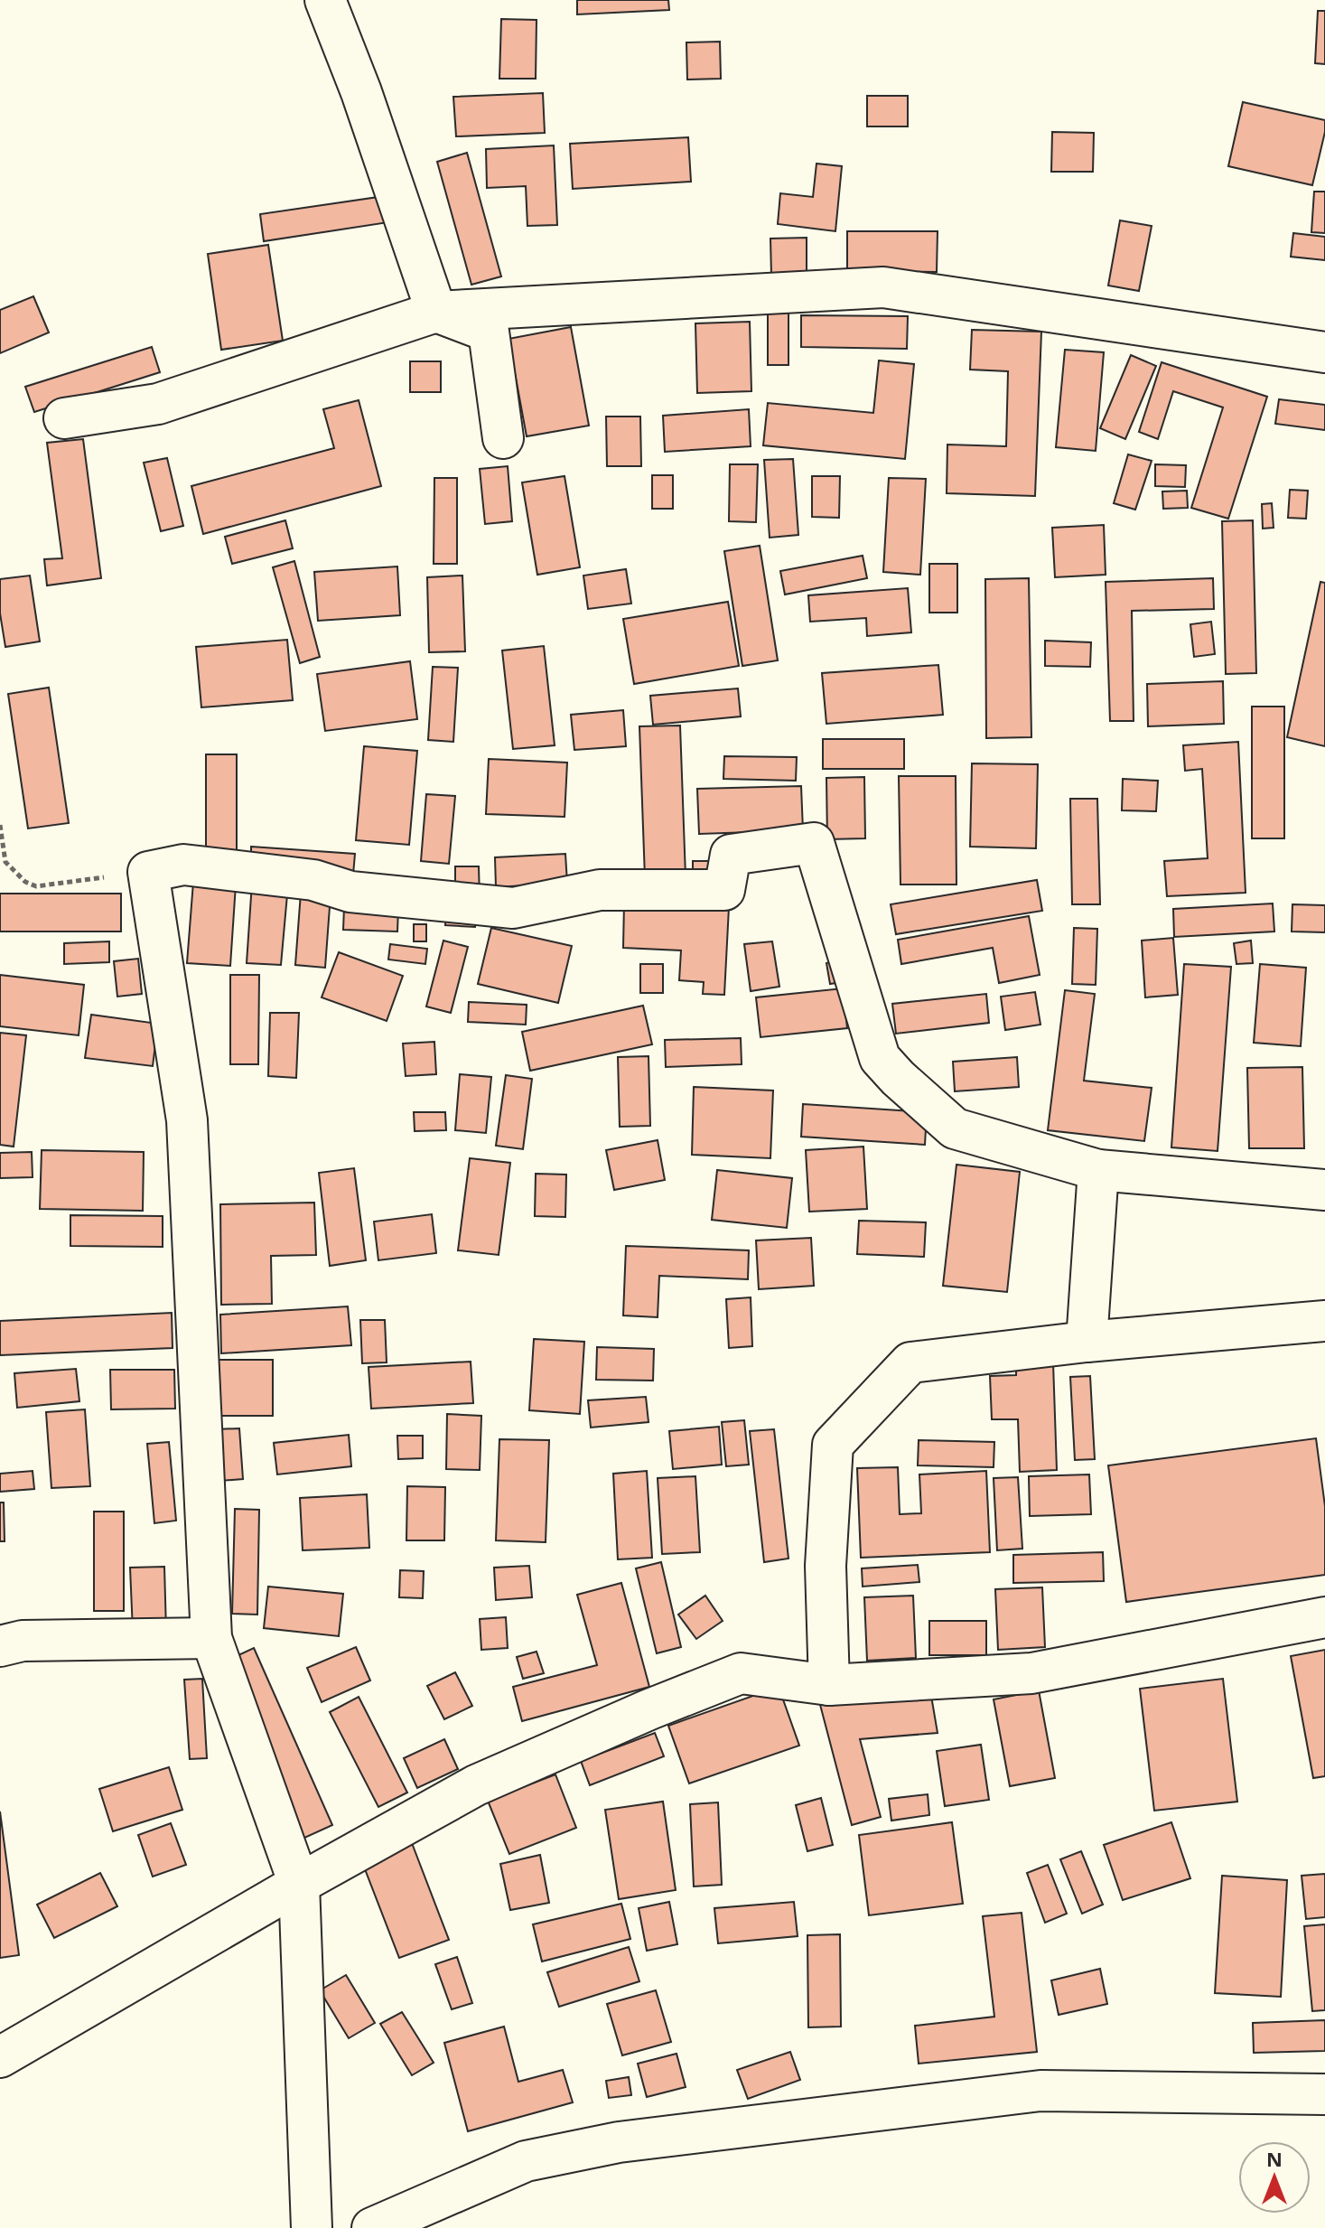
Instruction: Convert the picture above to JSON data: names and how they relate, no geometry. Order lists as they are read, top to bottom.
{
  "north": "top"
}
